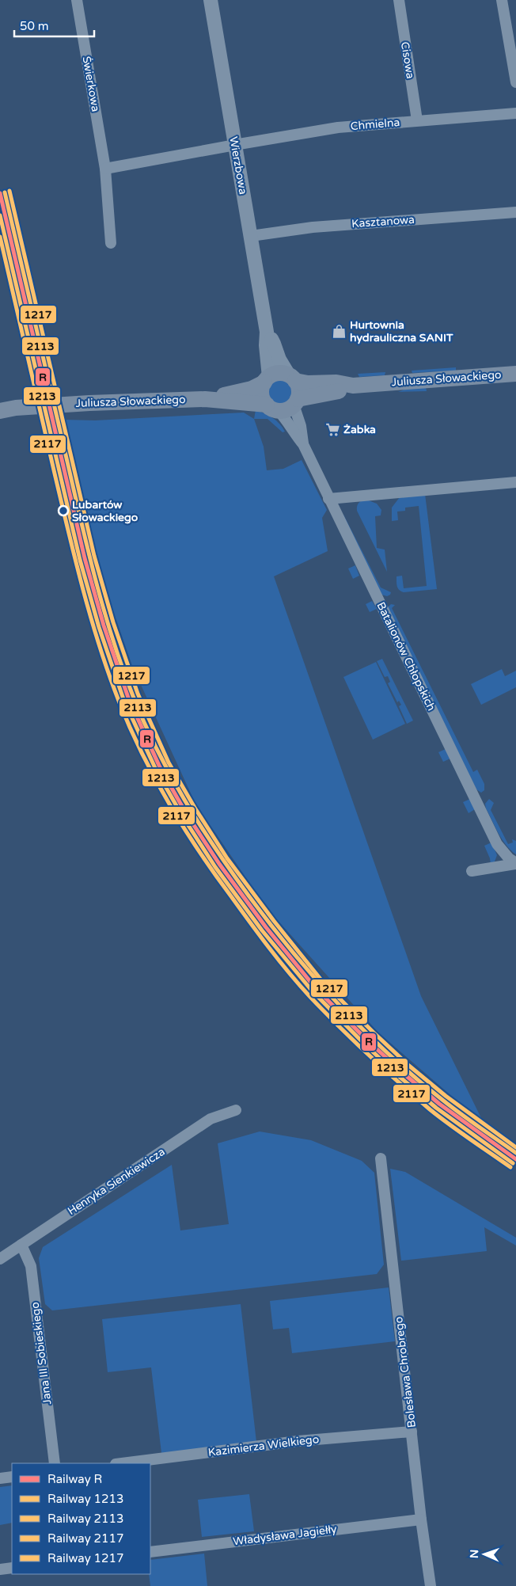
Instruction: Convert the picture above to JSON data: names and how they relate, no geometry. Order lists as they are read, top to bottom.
{
  "streets": {
    "main road": ["Juliusza Słowackiego"],
    "street": [
      "Cisowa",
      "Świerkowa",
      "Chmielna",
      "Wierzbowa",
      "Kasztanowa",
      "Batalionów Chłopskich",
      "Henryka Sienkiewicza",
      "Jana III Sobieskiego",
      "Bolesława Chrobrego",
      "Kazimierza Wielkiego",
      "Władysława Jagiełły"
    ]
  },
  "crossings": [
    ["Cisowa", "Chmielna"],
    ["Chmielna", "Wierzbowa"],
    ["Wierzbowa", "Kasztanowa"],
    ["Wierzbowa", "Juliusza Słowackiego"],
    ["Wierzbowa", "Batalionów Chłopskich"],
    ["Juliusza Słowackiego", "Batalionów Chłopskich"],
    ["Henryka Sienkiewicza", "Jana III Sobieskiego"],
    ["Bolesława Chrobrego", "Kazimierza Wielkiego"],
    ["Bolesława Chrobrego", "Władysława Jagiełły"]
  ],
  "places": {
    "shop": ["Hurtownia hydrauliczna SANIT"],
    "supermarket": ["Żabka"],
    "other": ["Lubartów Słowackiego"]
  },
  "lines": [
    "rail line 1217",
    "rail line 2113",
    "rail line R",
    "rail line 1213",
    "rail line 2117"
  ],
  "legend": [
    "Railway R",
    "Railway 1213",
    "Railway 2113",
    "Railway 2117",
    "Railway 1217"
  ],
  "scale_bar": "50 m",
  "north": "left"
}
